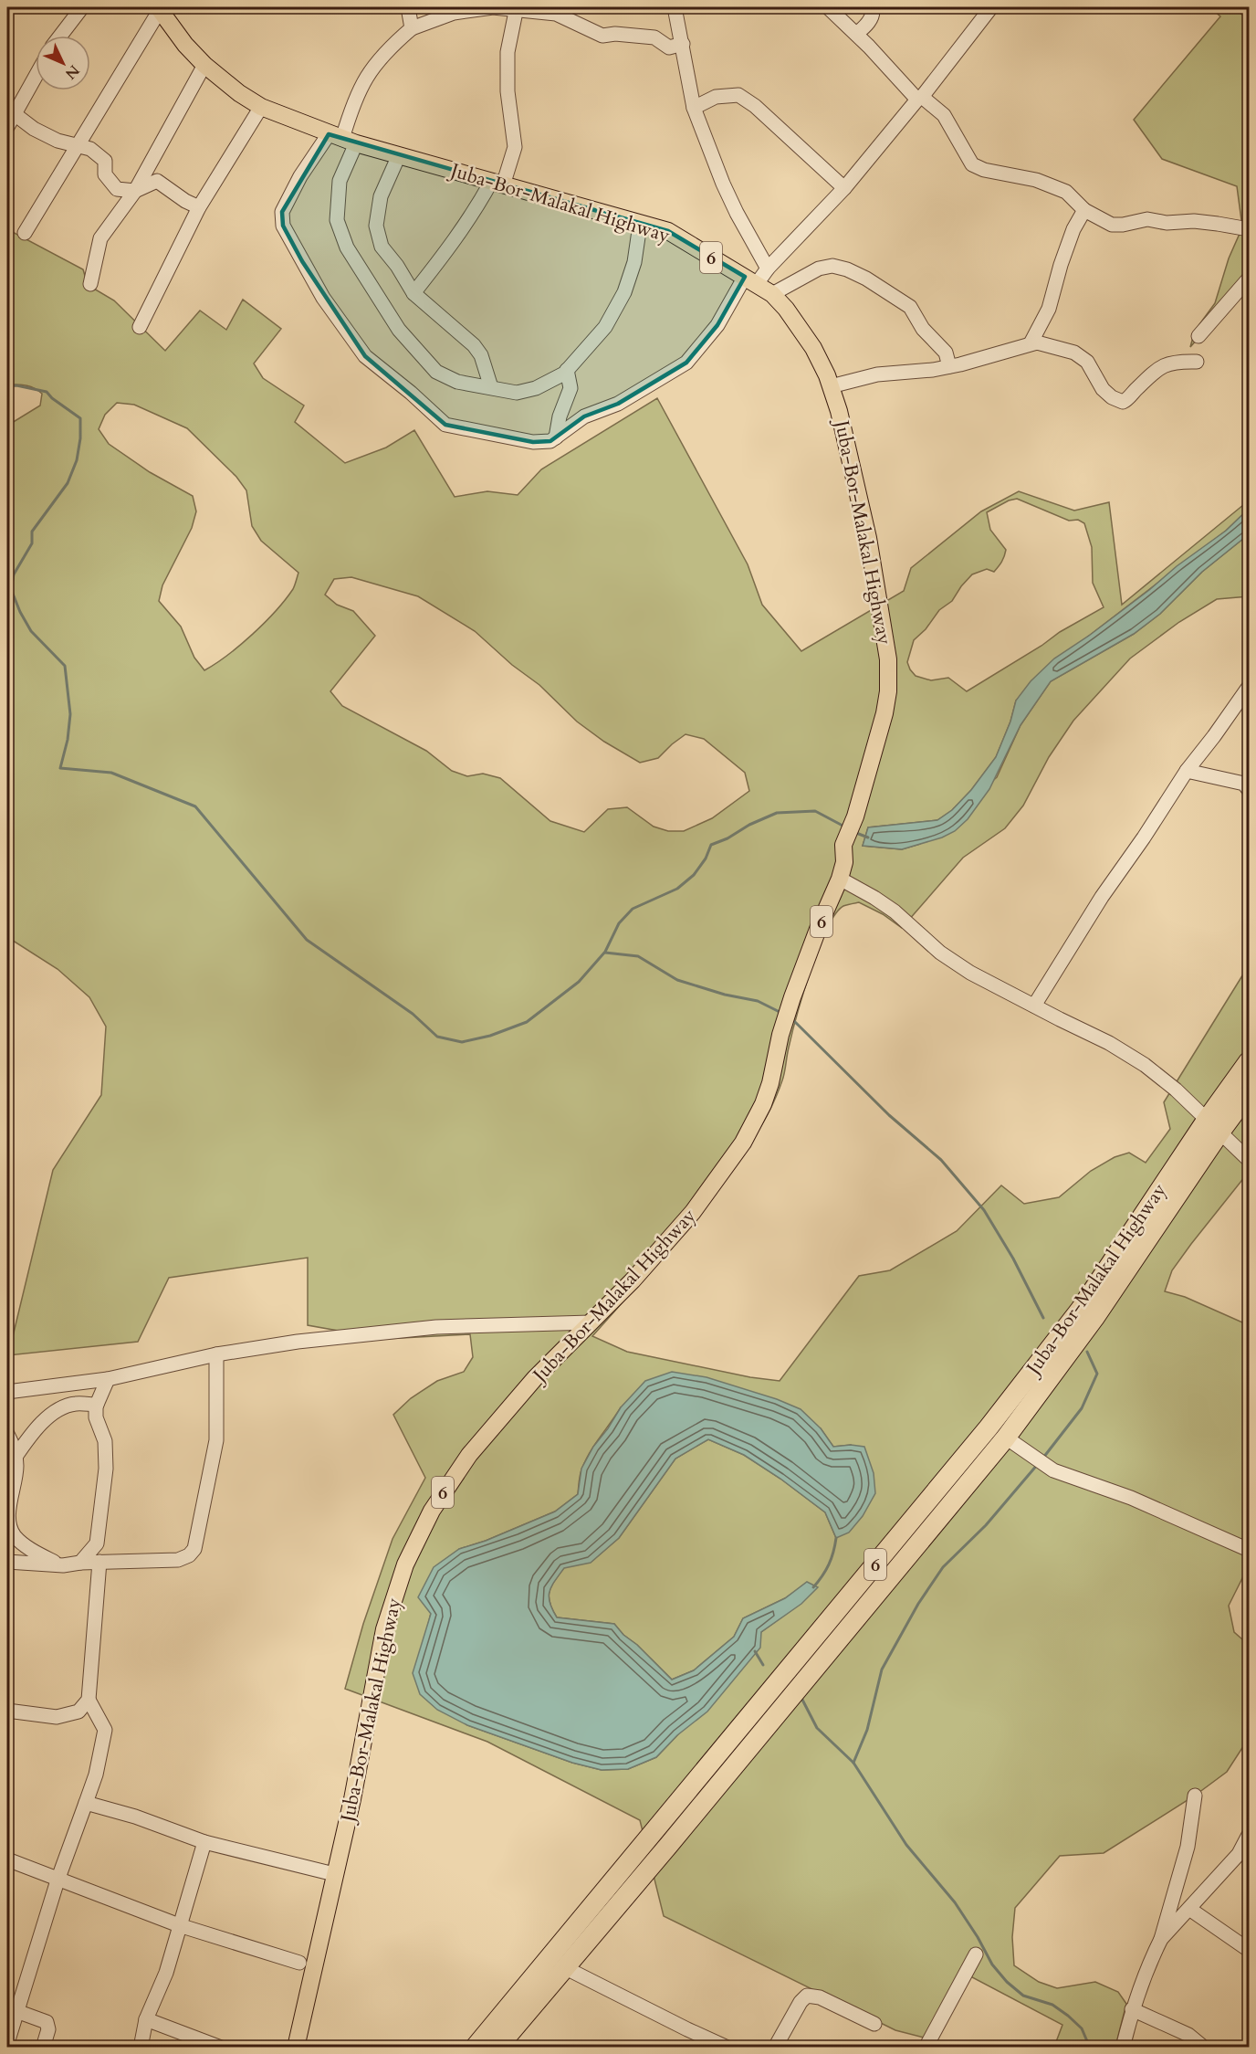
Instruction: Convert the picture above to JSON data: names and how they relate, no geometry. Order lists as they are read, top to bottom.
{
  "streets": {
    "highway": ["Juba-Bor-Malakal Highway", "6"]
  },
  "north": "bottom right"
}
